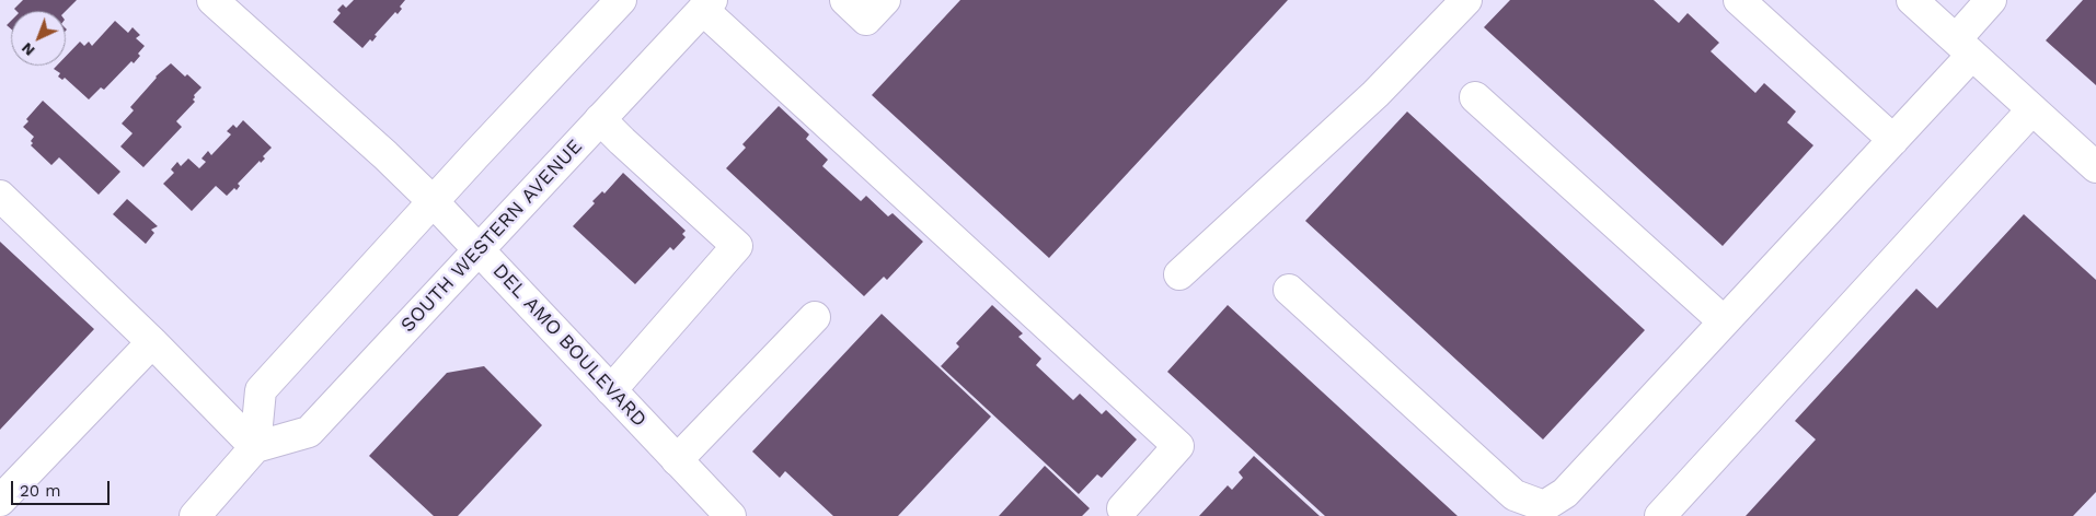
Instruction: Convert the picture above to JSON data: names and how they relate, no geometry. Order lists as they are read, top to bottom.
{
  "streets": {
    "main road": ["SOUTH WESTERN AVENUE", "DEL AMO BOULEVARD"]
  },
  "crossings": [
    ["SOUTH WESTERN AVENUE", "DEL AMO BOULEVARD"]
  ],
  "scale_bar": "20 m",
  "north": "bottom left"
}
